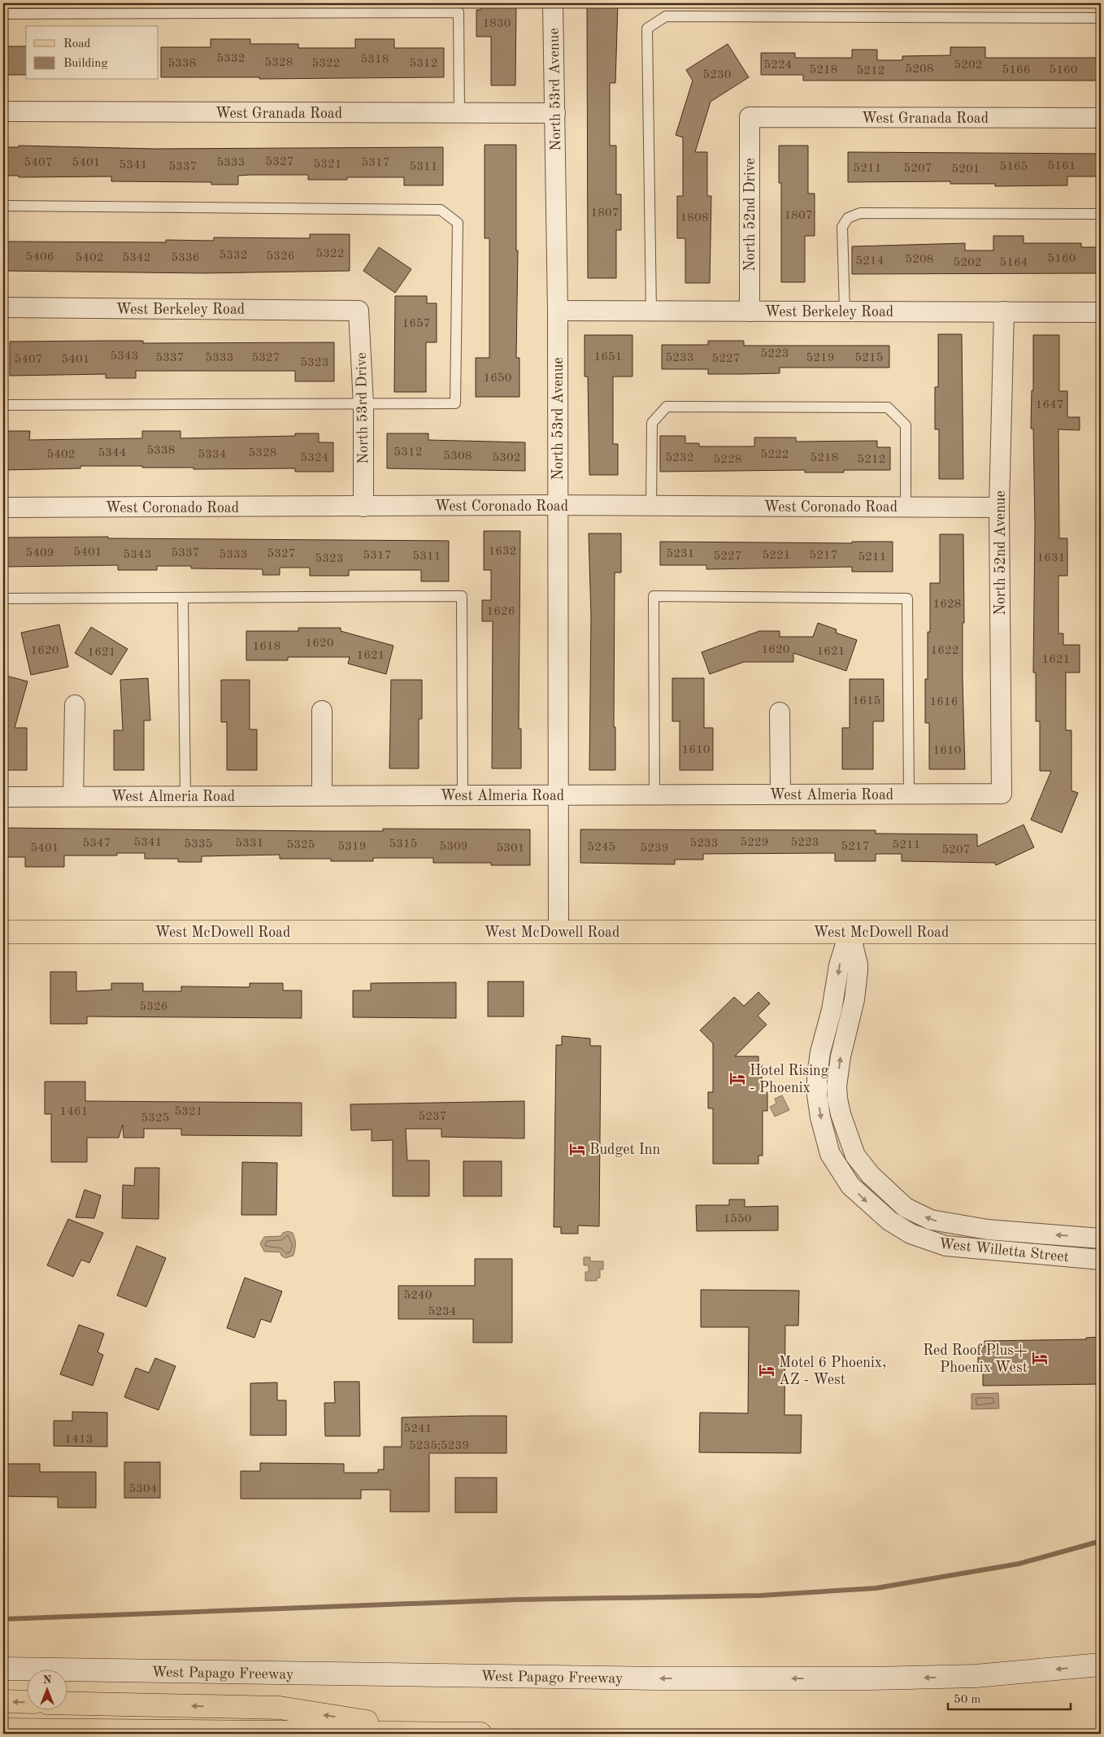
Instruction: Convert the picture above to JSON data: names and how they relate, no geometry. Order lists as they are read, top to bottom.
{
  "streets": {
    "main road": ["West McDowell Road", "West Papago Freeway"],
    "street": [
      "North 53rd Avenue",
      "West Granada Road",
      "North 52nd Drive",
      "West Berkeley Road",
      "North 53rd Drive",
      "West Coronado Road",
      "North 52nd Avenue",
      "West Almeria Road",
      "West Willetta Street"
    ]
  },
  "crossings": [
    ["North 53rd Avenue", "West Granada Road"],
    ["North 53rd Avenue", "West Berkeley Road"],
    ["North 53rd Avenue", "West Coronado Road"],
    ["North 53rd Avenue", "West Almeria Road"],
    ["North 53rd Avenue", "West McDowell Road"],
    ["West Granada Road", "North 52nd Drive"],
    ["North 52nd Drive", "West Berkeley Road"],
    ["West Berkeley Road", "North 53rd Drive"],
    ["West Berkeley Road", "North 52nd Avenue"],
    ["North 53rd Drive", "West Coronado Road"],
    ["West Coronado Road", "North 52nd Avenue"],
    ["North 52nd Avenue", "West Almeria Road"],
    ["West McDowell Road", "West Willetta Street"]
  ],
  "places": {
    "hotel": [
      "Hotel Rising - Phoenix",
      "Budget Inn",
      "Red Roof Plus+ Phoenix West",
      "Motel 6 Phoenix, AZ - West"
    ]
  },
  "house_numbers": [
    "1830",
    "5332",
    "5318",
    "5328",
    "5338",
    "5322",
    "5312",
    "5224",
    "5202",
    "5208",
    "5218",
    "5166",
    "5160",
    "5212",
    "5230",
    "5327",
    "5407",
    "5401",
    "5333",
    "5317",
    "5321",
    "5341",
    "5161",
    "5337",
    "5311",
    "5165",
    "5211",
    "5207",
    "5201",
    "1807",
    "1807",
    "1808",
    "5322",
    "5332",
    "5326",
    "5406",
    "5402",
    "5342",
    "5336",
    "5160",
    "5208",
    "5214",
    "5202",
    "5164",
    "1657",
    "5223",
    "5343",
    "1651",
    "5337",
    "5333",
    "5327",
    "5233",
    "5219",
    "5215",
    "5227",
    "5407",
    "5401",
    "5323",
    "1650",
    "1647",
    "5338",
    "5312",
    "5344",
    "5328",
    "5402",
    "5334",
    "5222",
    "5308",
    "5324",
    "5302",
    "5232",
    "5218",
    "5228",
    "5212",
    "1632",
    "5401",
    "5409",
    "5337",
    "5327",
    "5231",
    "5343",
    "5333",
    "5317",
    "5221",
    "5217",
    "5311",
    "5227",
    "5211",
    "1631",
    "5323",
    "1628",
    "1626",
    "1620",
    "1618",
    "1620",
    "1620",
    "1622",
    "1621",
    "1621",
    "1621",
    "1621",
    "1615",
    "1616",
    "1610",
    "1610",
    "5341",
    "5229",
    "5223",
    "5347",
    "5331",
    "5233",
    "5335",
    "5315",
    "5325",
    "5211",
    "5319",
    "5309",
    "5217",
    "5245",
    "5401",
    "5301",
    "5239",
    "5207",
    "5326",
    "1461",
    "5321",
    "5237",
    "5325",
    "1550",
    "5240",
    "5234",
    "5241",
    "1413",
    "5235;5239",
    "5304"
  ],
  "legend": ["Road", "Building"],
  "scale_bar": "50 m",
  "north": "top"
}
